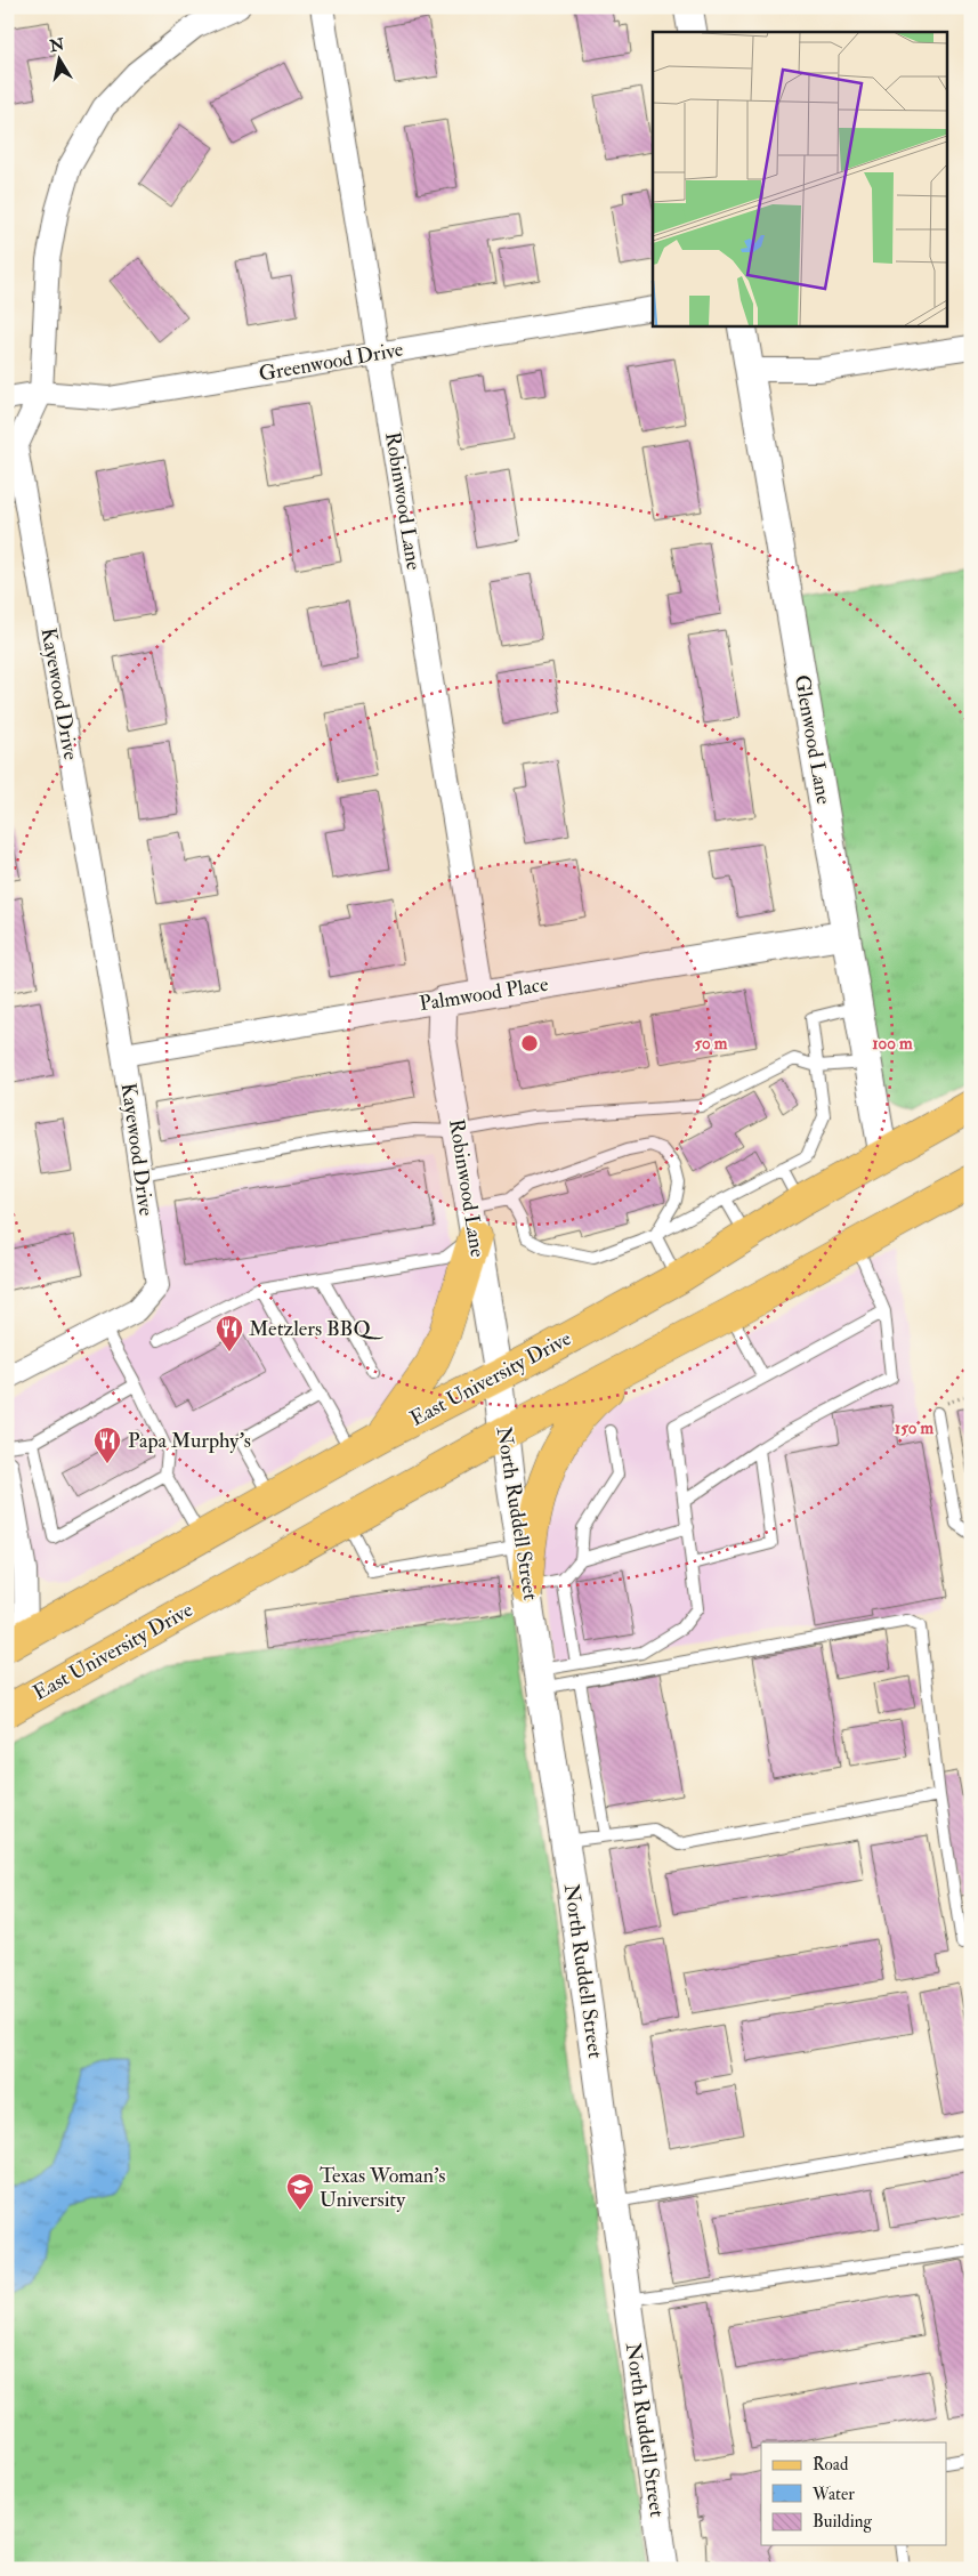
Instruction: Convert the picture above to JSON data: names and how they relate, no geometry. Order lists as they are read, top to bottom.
{
  "streets": {
    "main road": ["East University Drive"],
    "street": [
      "Greenwood Drive",
      "Robinwood Lane",
      "Kayewood Drive",
      "Glenwood Lane",
      "Palmwood Place",
      "North Ruddell Street"
    ]
  },
  "crossings": [
    ["Greenwood Drive", "Robinwood Lane"],
    ["Greenwood Drive", "Kayewood Drive"],
    ["Robinwood Lane", "Palmwood Place"],
    ["Robinwood Lane", "East University Drive"],
    ["Robinwood Lane", "North Ruddell Street"],
    ["Kayewood Drive", "Palmwood Place"],
    ["Glenwood Lane", "Palmwood Place"],
    ["Glenwood Lane", "East University Drive"],
    ["East University Drive", "North Ruddell Street"]
  ],
  "places": {
    "restaurant": ["Metzlers BBQ", "Papa Murphy's"],
    "school or university": ["Texas Woman's University"]
  },
  "legend": ["Road", "Water", "Building"],
  "north": "top",
  "rings": ["50 m", "100 m", "150 m"]
}
